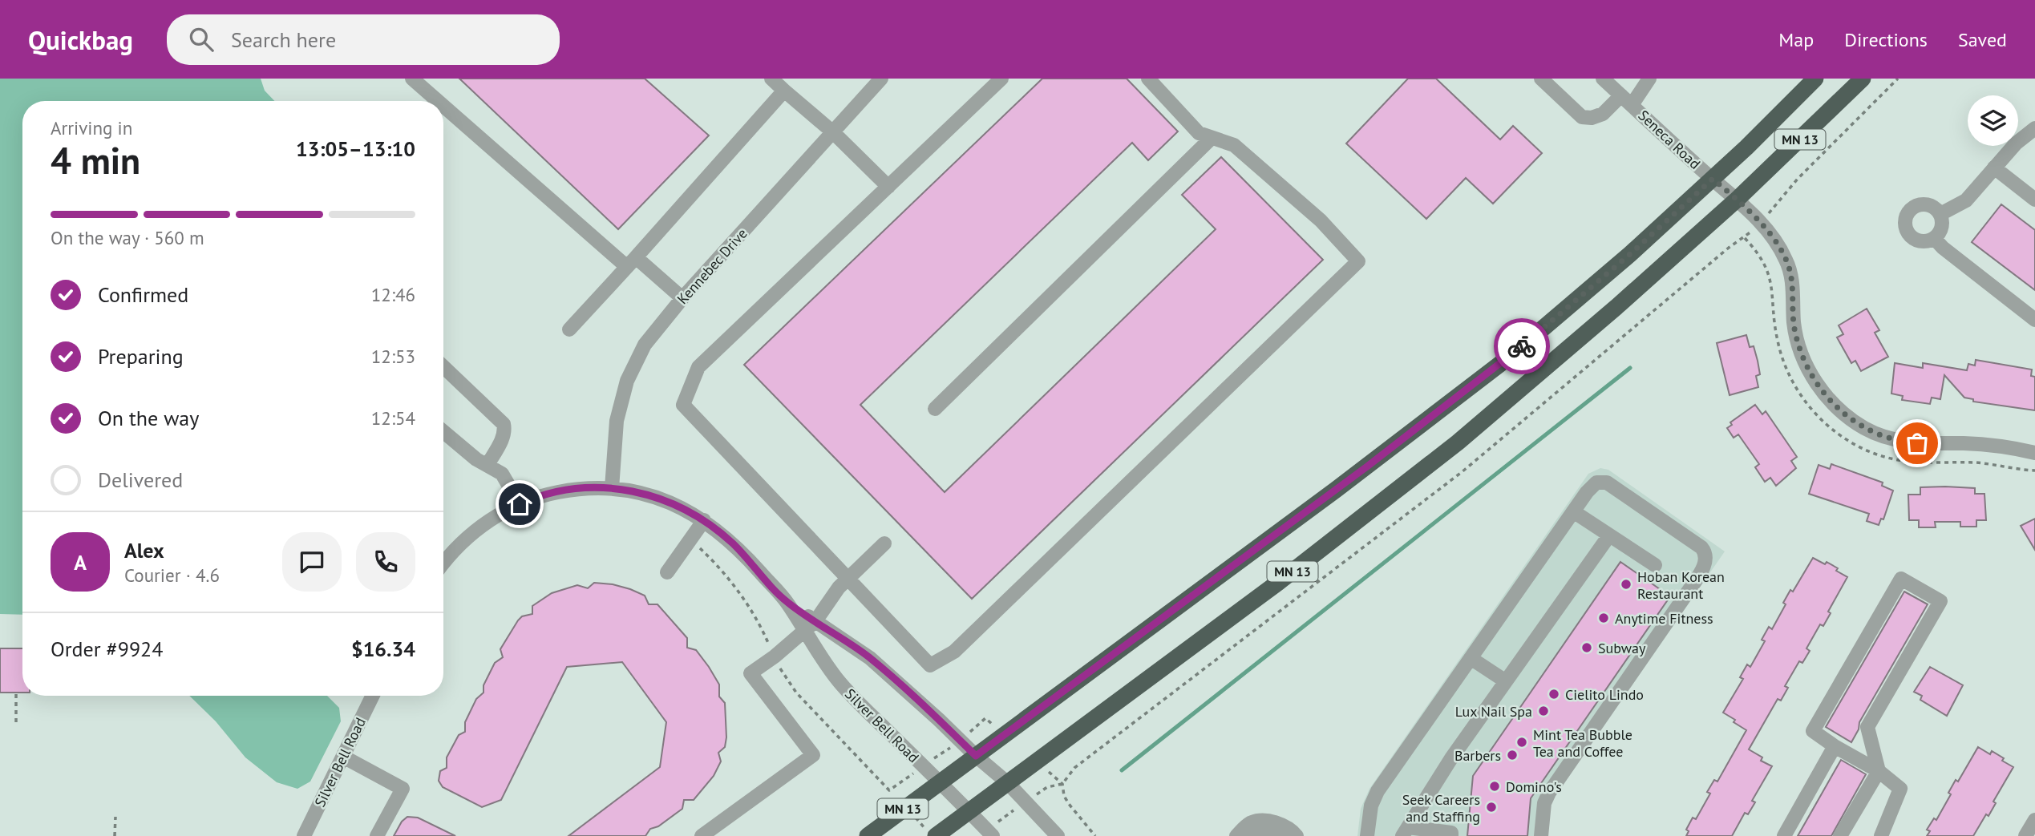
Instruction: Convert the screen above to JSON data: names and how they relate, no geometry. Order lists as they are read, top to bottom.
{
  "streets": {
    "highway": ["MN 13"],
    "street": ["Seneca Road", "Kennebec Drive", "Silver Bell Road"]
  },
  "crossings": [
    ["Seneca Road", "MN 13"],
    ["MN 13", "Silver Bell Road"],
    ["Kennebec Drive", "Silver Bell Road"]
  ],
  "places": [
    "Hoban Korean Restaurant",
    "Anytime Fitness",
    "Subway",
    "Cielito Lindo",
    "Lux Nail Spa",
    "Mint Tea Bubble Tea and Coffee",
    "Barbers",
    "Domino's",
    "Seek Careers and Staffing"
  ],
  "page": {
    "header": "Quickbag",
    "search": "Search here",
    "nav": ["Map", "Directions", "Saved"],
    "heading": ["4 min", "Arriving in", "13:05–13:10"],
    "panel": [
      "Alex",
      "Courier · 4.6",
      "Order #9924",
      "$16.34"
    ],
    "bar": "On the way · 560 m",
    "list": [
      ["Confirmed", "12:46"],
      ["Preparing", "12:53"],
      ["On the way", "12:54"],
      "Delivered"
    ],
    "round": "A"
  }
}
